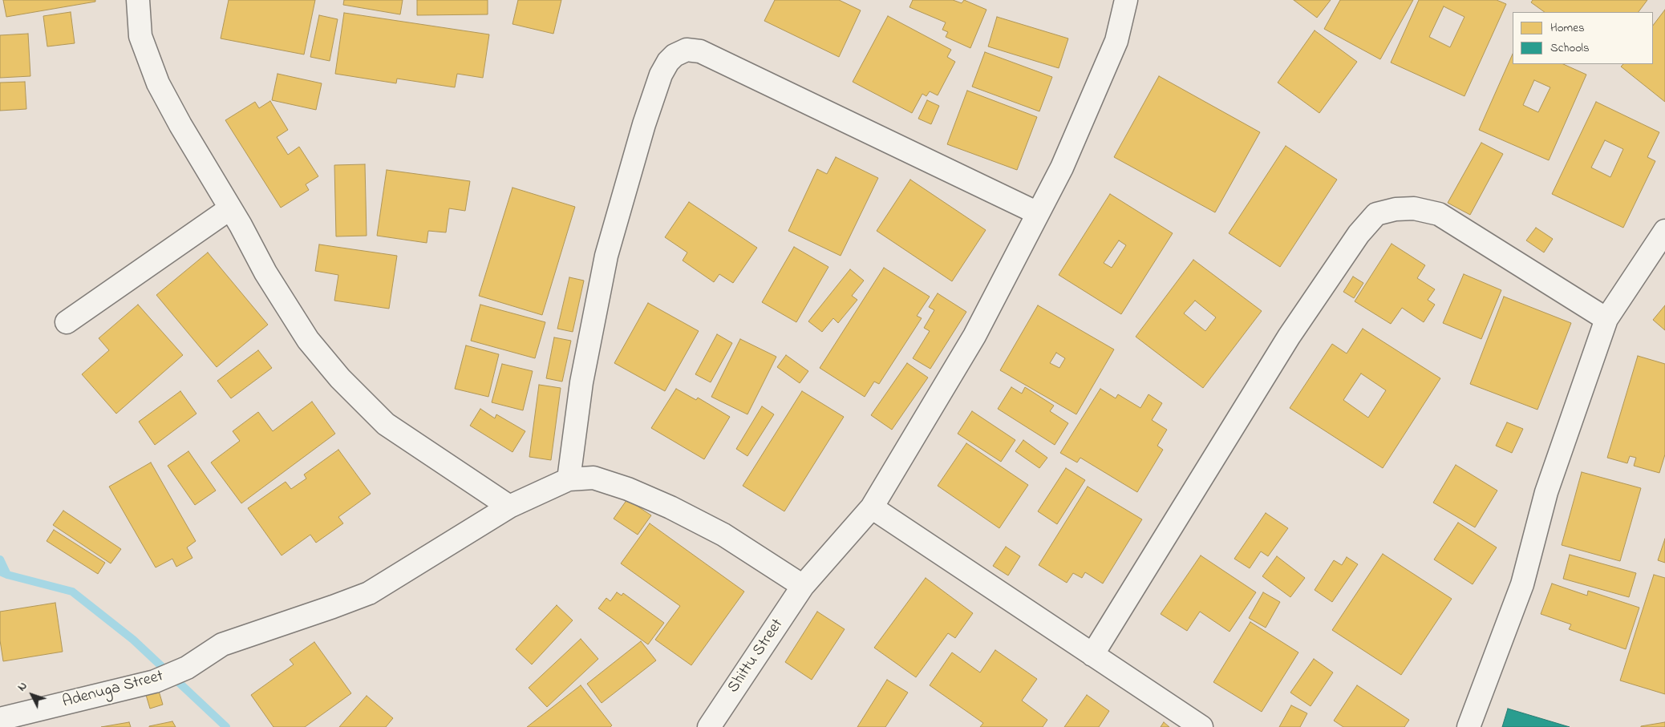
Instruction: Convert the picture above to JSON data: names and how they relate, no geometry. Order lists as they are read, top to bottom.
{
  "streets": {
    "street": ["Shittu Street", "Adenuga Street"]
  },
  "legend": ["Homes", "Schools"],
  "north": "top left"
}
